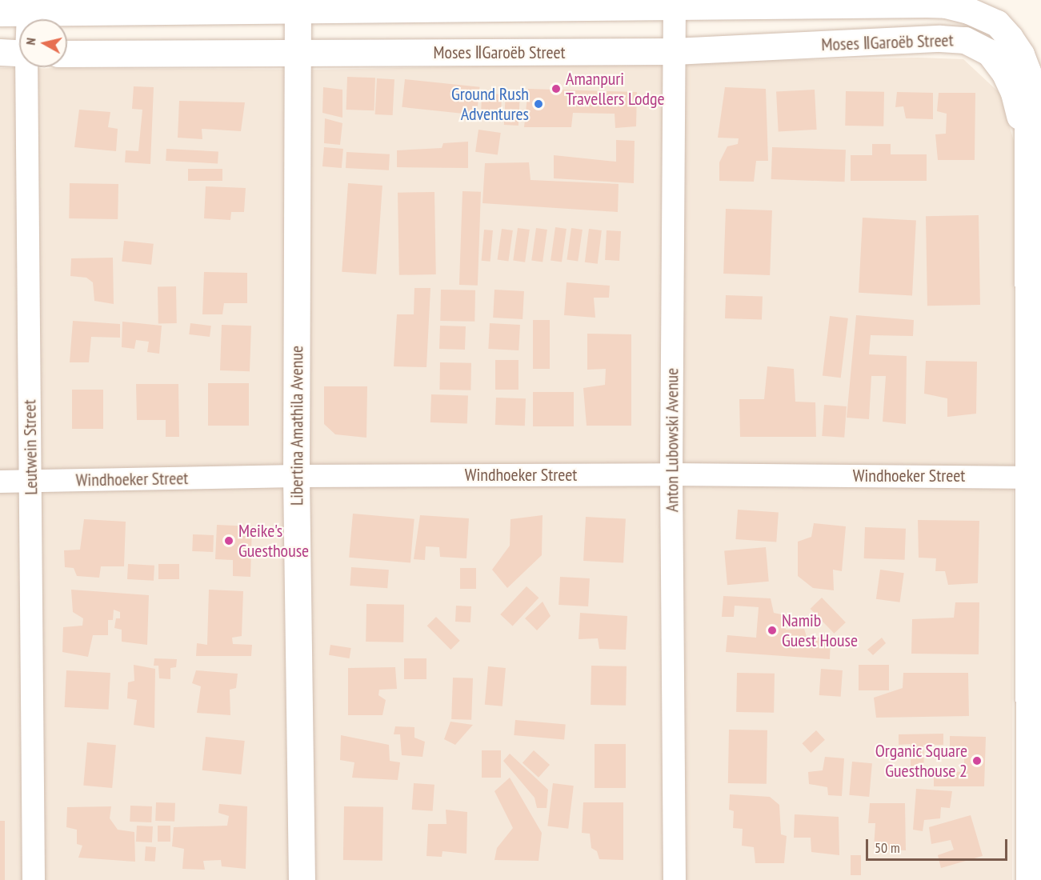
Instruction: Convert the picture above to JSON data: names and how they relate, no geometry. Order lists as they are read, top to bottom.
{
  "streets": {
    "main road": ["Moses ǁGaroëb Street", "Libertina Amathila Avenue"],
    "street": ["Anton Lubowski Avenue", "Leutwein Street", "Windhoeker Street"]
  },
  "crossings": [
    ["Moses ǁGaroëb Street", "Libertina Amathila Avenue"],
    ["Moses ǁGaroëb Street", "Anton Lubowski Avenue"],
    ["Moses ǁGaroëb Street", "Leutwein Street"],
    ["Libertina Amathila Avenue", "Windhoeker Street"],
    ["Anton Lubowski Avenue", "Windhoeker Street"],
    ["Leutwein Street", "Windhoeker Street"]
  ],
  "places": [
    "Amanpuri Travellers Lodge",
    "Ground Rush Adventures",
    "Meike's Guesthouse",
    "Namib Guest House",
    "Organic Square Guesthouse 2"
  ],
  "scale_bar": "50 m",
  "north": "left"
}
